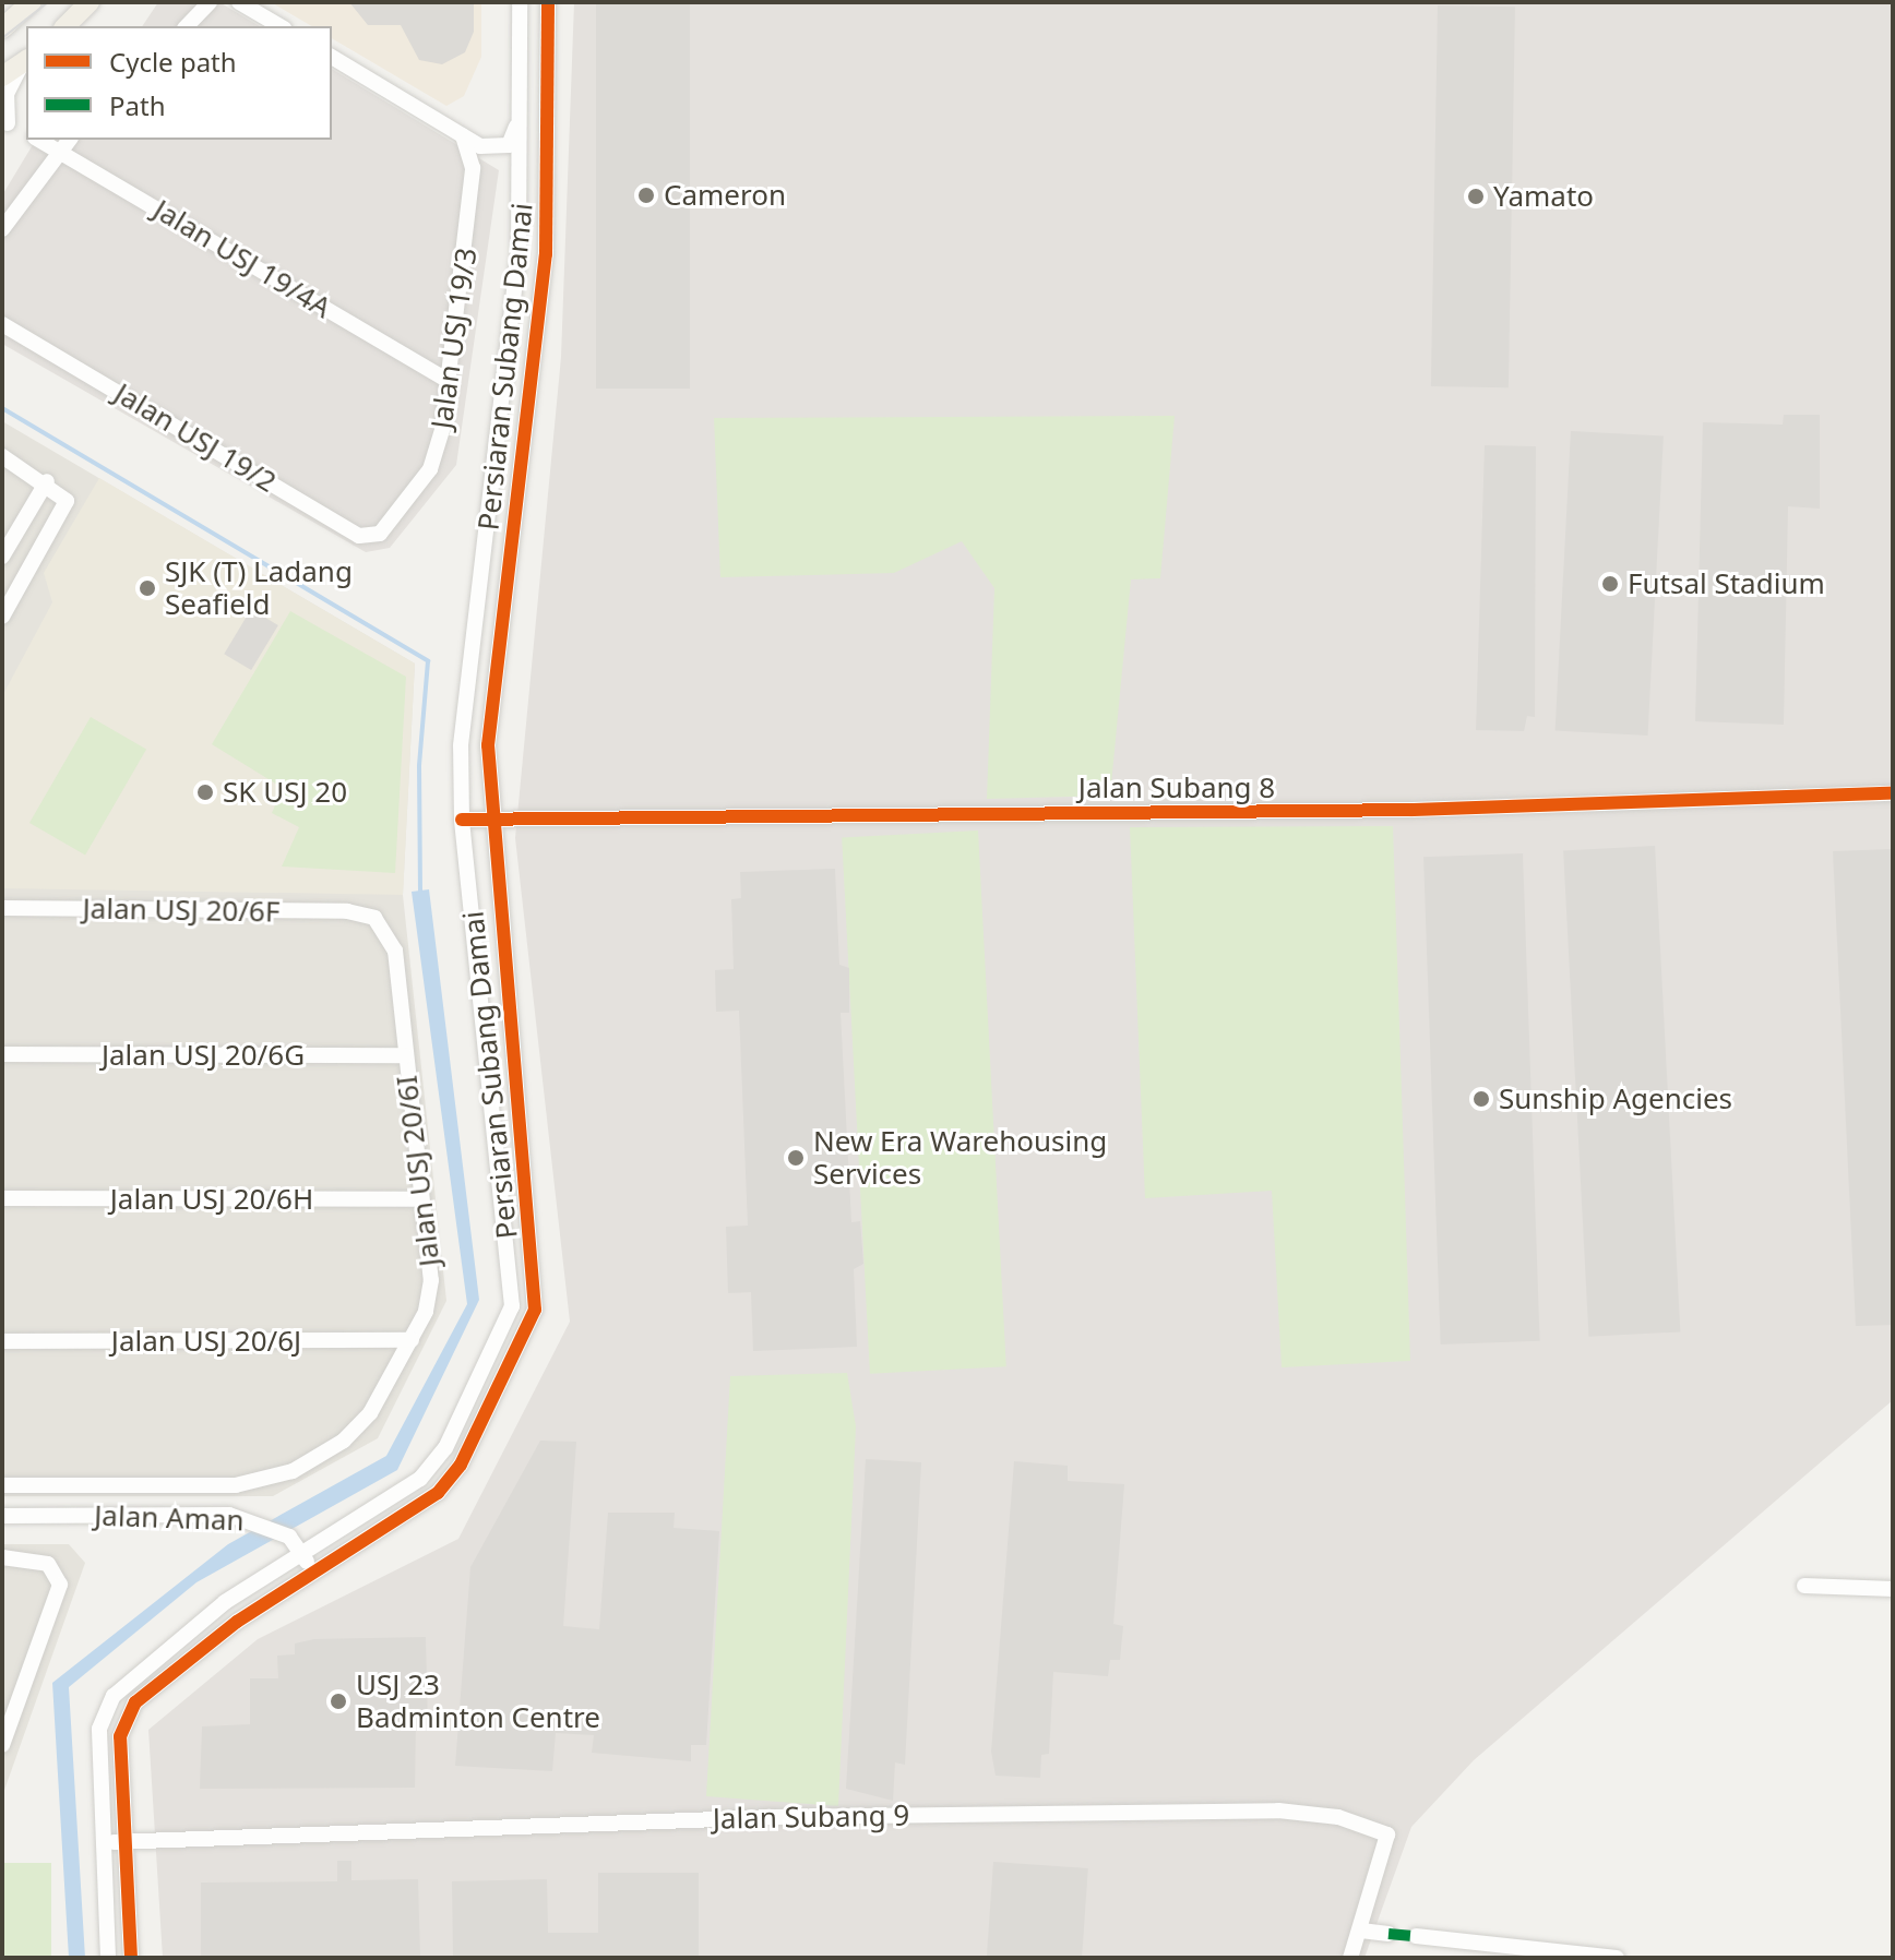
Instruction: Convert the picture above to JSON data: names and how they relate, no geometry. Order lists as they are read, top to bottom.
{
  "streets": {
    "street": [
      "Jalan USJ 19/4A",
      "Jalan USJ 19/3",
      "Persiaran Subang Damai",
      "Jalan USJ 19/2",
      "Jalan Subang 8",
      "Jalan USJ 20/6F",
      "Jalan USJ 20/6G",
      "Jalan USJ 20/6I",
      "Jalan USJ 20/6H",
      "Jalan USJ 20/6J",
      "Jalan Aman",
      "Jalan Subang 9"
    ]
  },
  "crossings": [
    ["Jalan USJ 19/4A", "Jalan USJ 19/3"],
    ["Jalan USJ 19/3", "Jalan USJ 19/2"],
    ["Persiaran Subang Damai", "Jalan Subang 8"],
    ["Persiaran Subang Damai", "Jalan Aman"],
    ["Persiaran Subang Damai", "Jalan Subang 9"],
    ["Jalan USJ 20/6F", "Jalan USJ 20/6I"],
    ["Jalan USJ 20/6G", "Jalan USJ 20/6I"],
    ["Jalan USJ 20/6I", "Jalan USJ 20/6H"],
    ["Jalan USJ 20/6I", "Jalan USJ 20/6J"]
  ],
  "places": [
    "Cameron",
    "Yamato",
    "Futsal Stadium",
    "SJK (T) Ladang Seafield",
    "SK USJ 20",
    "Sunship Agencies",
    "New Era Warehousing Services",
    "USJ 23 Badminton Centre"
  ],
  "legend": ["Cycle path", "Path"]
}
